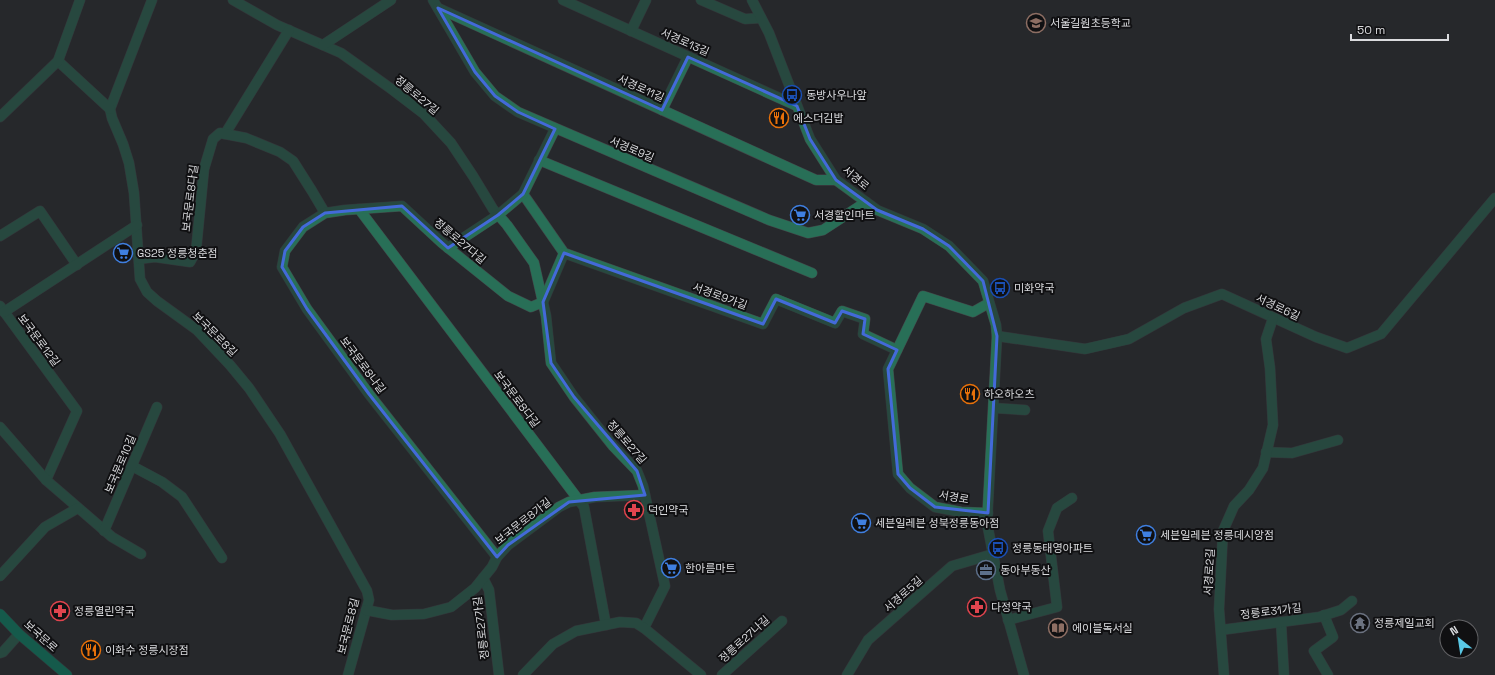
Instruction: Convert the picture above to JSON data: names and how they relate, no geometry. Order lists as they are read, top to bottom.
{
  "streets": {
    "main road": ["보국문로"],
    "street": [
      "서경로13길",
      "서경로11길",
      "정릉로27길",
      "서경로9길",
      "서경로",
      "보국문로8다길",
      "정릉로27다길",
      "서경로9가길",
      "서경로6길",
      "보국문로8길",
      "보국문로12길",
      "보국문로8나길",
      "보국문로10길",
      "보국문로8가길",
      "서경로2길",
      "서경로5길",
      "정릉로31가길",
      "정릉로27가길",
      "정릉로27나길"
    ]
  },
  "crossings": [
    ["서경로13길", "서경로"],
    ["서경로11길", "서경로9길"],
    ["서경로11길", "서경로"],
    ["정릉로27길", "정릉로27다길"],
    ["정릉로27길", "보국문로8가길"],
    ["서경로9길", "서경로"],
    ["서경로", "서경로9가길"],
    ["서경로", "서경로6길"],
    ["서경로", "서경로5길"],
    ["보국문로8다길", "정릉로27다길"],
    ["보국문로8다길", "보국문로8길"],
    ["보국문로8다길", "보국문로8나길"],
    ["보국문로8다길", "보국문로8가길"],
    ["정릉로27다길", "보국문로8나길"],
    ["서경로6길", "서경로2길"],
    ["보국문로8길", "보국문로12길"],
    ["보국문로8길", "보국문로8가길"],
    ["보국문로8나길", "보국문로8가길"],
    ["보국문로8가길", "정릉로27가길"],
    ["서경로2길", "정릉로31가길"]
  ],
  "places": {
    "school or university": ["서울길원초등학교"],
    "bus stop": ["동방사우나앞", "미화약국", "정릉동태영아파트"],
    "restaurant": ["에스더김밥", "하오하오츠", "이화수 정릉시장점"],
    "supermarket": [
      "서경할인마트",
      "GS25 정릉청춘점",
      "세븐일레븐 성북정릉동아점",
      "세븐일레븐 정릉데시앙점",
      "한아름마트"
    ],
    "pharmacy": ["덕인약국", "다정약국", "정릉열린약국"],
    "office": ["동아부동산"],
    "temple": ["정릉제일교회"],
    "library": ["에이블독서실"]
  },
  "scale_bar": "50 m",
  "north": "top left"
}
